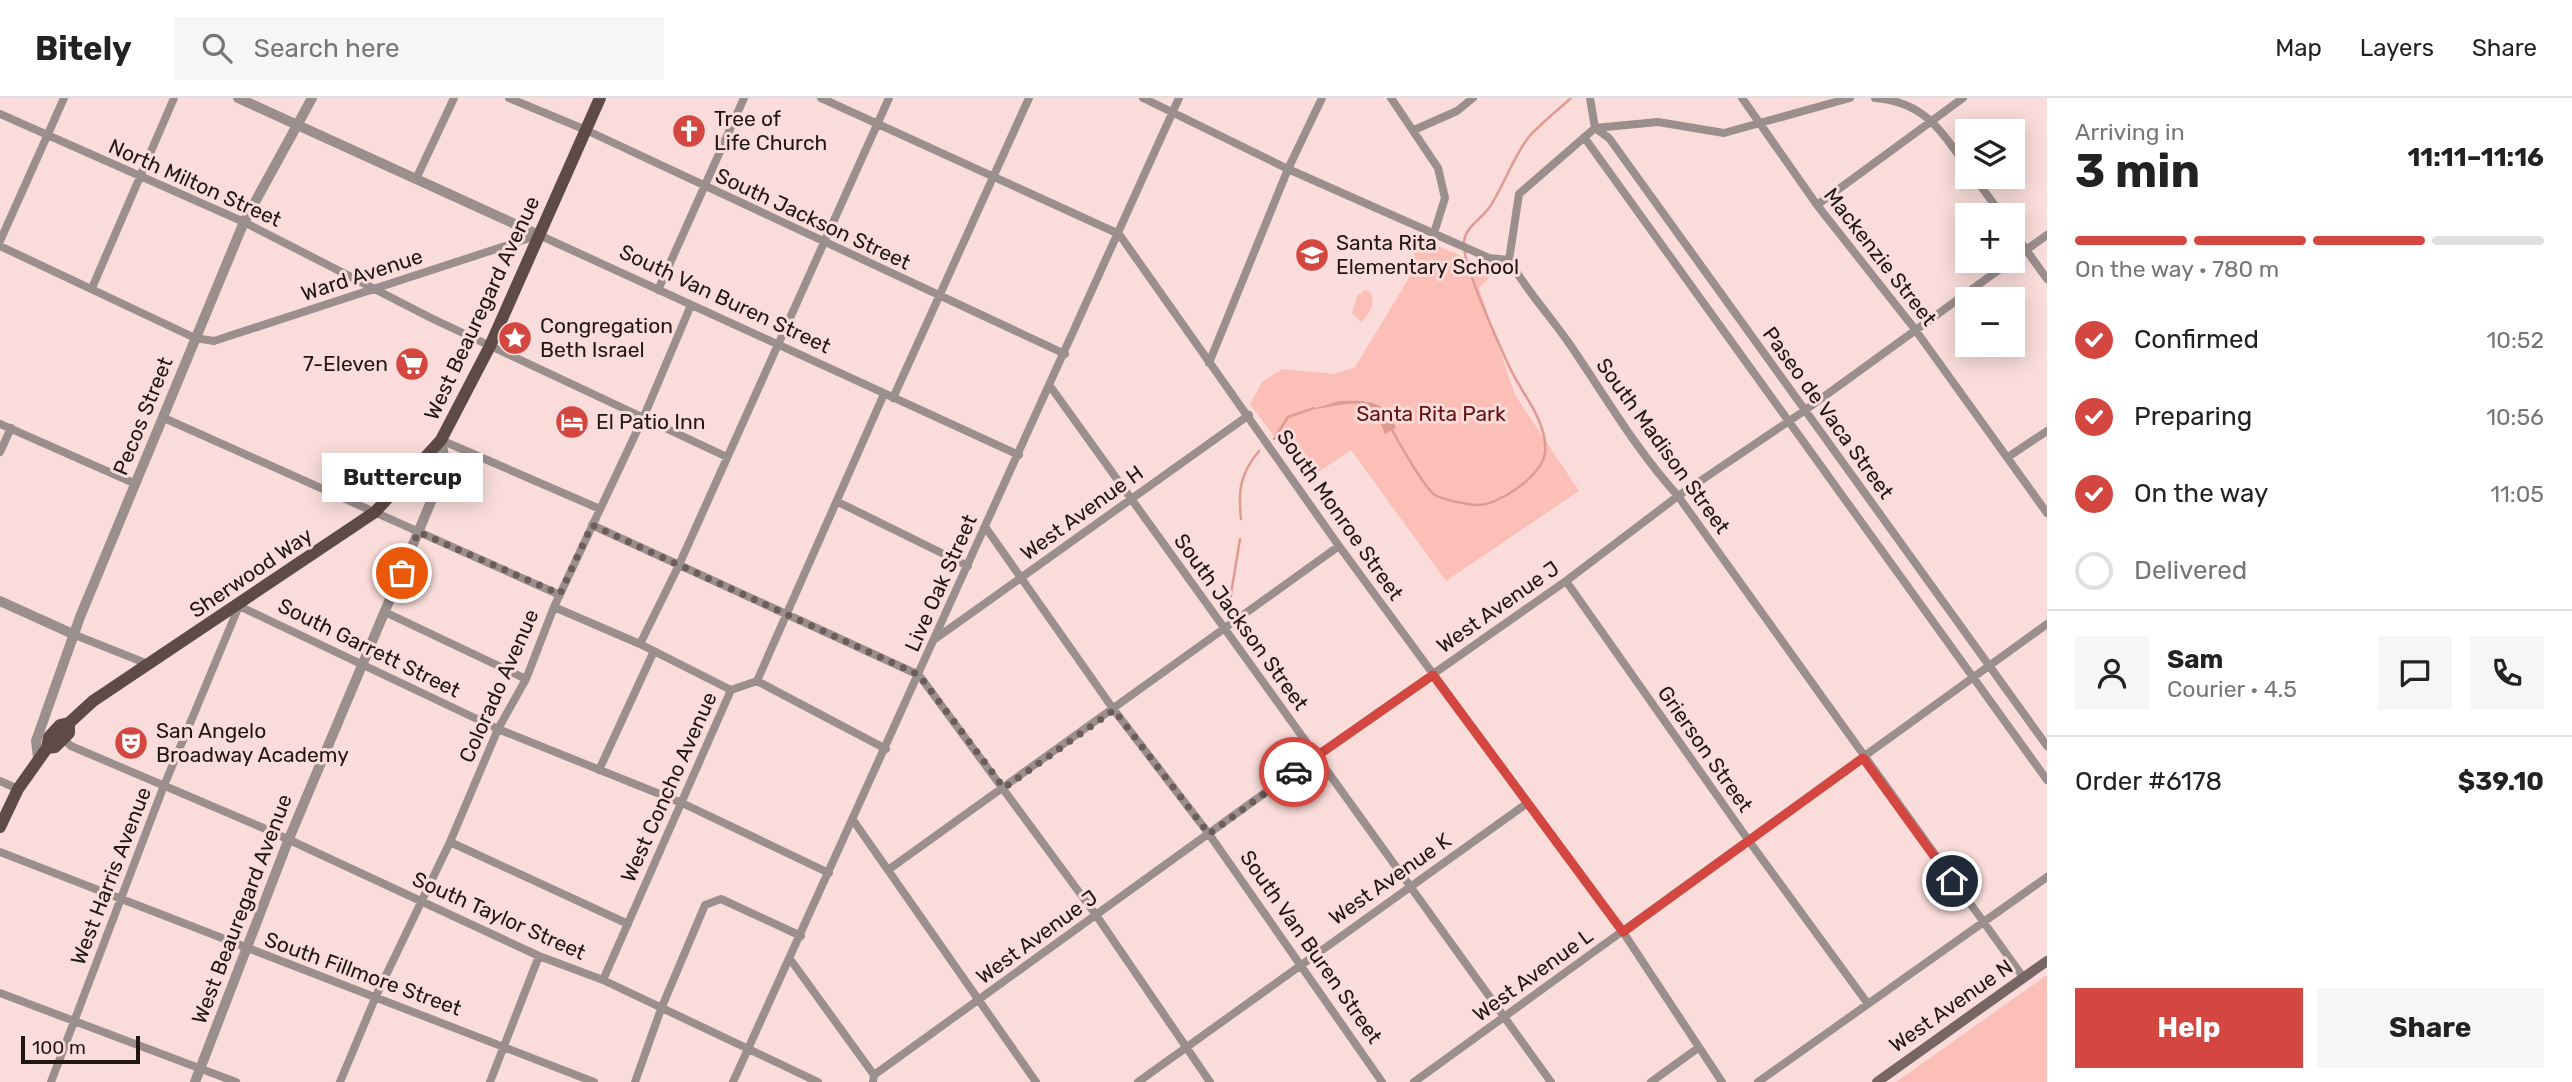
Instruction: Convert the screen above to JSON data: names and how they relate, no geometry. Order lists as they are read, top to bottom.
{
  "streets": {
    "main road": ["West Beauregard Avenue", "Sherwood Way", "West Avenue N"],
    "street": [
      "North Milton Street",
      "South Jackson Street",
      "Mackenzie Street",
      "Ward Avenue",
      "South Van Buren Street",
      "Paseo de Vaca Street",
      "Pecos Street",
      "South Madison Street",
      "West Avenue H",
      "South Monroe Street",
      "Live Oak Street",
      "West Avenue J",
      "South Garrett Street",
      "Colorado Avenue",
      "Grierson Street",
      "West Concho Avenue",
      "West Harris Avenue",
      "West Avenue K",
      "South Taylor Street",
      "South Fillmore Street",
      "West Avenue L"
    ]
  },
  "crossings": [
    ["North Milton Street", "Ward Avenue"],
    ["North Milton Street", "West Beauregard Avenue"],
    ["North Milton Street", "Pecos Street"],
    ["North Milton Street", "Colorado Avenue"],
    ["South Jackson Street", "West Beauregard Avenue"],
    ["South Jackson Street", "West Avenue H"],
    ["South Jackson Street", "Live Oak Street"],
    ["South Jackson Street", "West Avenue J"],
    ["South Jackson Street", "West Avenue K"],
    ["South Jackson Street", "West Avenue L"],
    ["Mackenzie Street", "West Avenue J"],
    ["Ward Avenue", "South Van Buren Street"],
    ["Ward Avenue", "West Beauregard Avenue"],
    ["Ward Avenue", "Pecos Street"],
    ["South Van Buren Street", "West Beauregard Avenue"],
    ["South Van Buren Street", "Pecos Street"],
    ["South Van Buren Street", "West Avenue H"],
    ["South Van Buren Street", "Live Oak Street"],
    ["South Van Buren Street", "West Avenue J"],
    ["South Van Buren Street", "Colorado Avenue"],
    ["South Van Buren Street", "West Avenue K"],
    ["West Beauregard Avenue", "Sherwood Way"],
    ["West Beauregard Avenue", "South Garrett Street"],
    ["West Beauregard Avenue", "South Taylor Street"],
    ["West Beauregard Avenue", "South Fillmore Street"],
    ["Paseo de Vaca Street", "West Avenue J"],
    ["Paseo de Vaca Street", "West Avenue L"],
    ["Pecos Street", "Sherwood Way"],
    ["South Madison Street", "West Avenue J"],
    ["South Madison Street", "West Avenue L"],
    ["South Madison Street", "West Avenue N"],
    ["West Avenue H", "South Monroe Street"],
    ["West Avenue H", "Live Oak Street"],
    ["South Monroe Street", "Live Oak Street"],
    ["South Monroe Street", "West Avenue J"],
    ["South Monroe Street", "West Avenue K"],
    ["South Monroe Street", "West Avenue L"],
    ["Sherwood Way", "South Garrett Street"],
    ["Sherwood Way", "West Harris Avenue"],
    ["Sherwood Way", "South Taylor Street"],
    ["Live Oak Street", "South Garrett Street"],
    ["Live Oak Street", "South Taylor Street"],
    ["West Avenue J", "Grierson Street"],
    ["South Garrett Street", "Colorado Avenue"],
    ["South Garrett Street", "West Concho Avenue"],
    ["South Garrett Street", "West Harris Avenue"],
    ["Colorado Avenue", "South Taylor Street"],
    ["Colorado Avenue", "South Fillmore Street"],
    ["Grierson Street", "West Avenue L"],
    ["West Concho Avenue", "South Taylor Street"],
    ["West Harris Avenue", "South Taylor Street"],
    ["West Harris Avenue", "South Fillmore Street"]
  ],
  "parks": ["Santa Rita Park"],
  "places": {
    "church": ["Tree of Life Church"],
    "school or university": ["Santa Rita Elementary School"],
    "place": ["Congregation Beth Israel"],
    "supermarket": ["7-Eleven"],
    "hotel": ["El Patio Inn"],
    "other": ["Buttercup"],
    "theatre": ["San Angelo Broadway Academy"]
  },
  "scale_bar": "100 m",
  "page": {
    "header": "Bitely",
    "search": "Search here",
    "nav": ["Map", "Layers", "Share"],
    "heading": ["3 min", "Arriving in", "11:11–11:16"],
    "panel": [
      "Sam",
      "Courier · 4.5",
      "Order #6178",
      "$39.10"
    ],
    "map_buttons": ["+", "−"],
    "bar": "On the way · 780 m",
    "list": [
      ["Confirmed", "10:52"],
      ["Preparing", "10:56"],
      ["On the way", "11:05"],
      "Delivered"
    ],
    "bubble": "Buttercup",
    "buttons": ["Help", "Share"],
    "scale": "100 m"
  }
}
